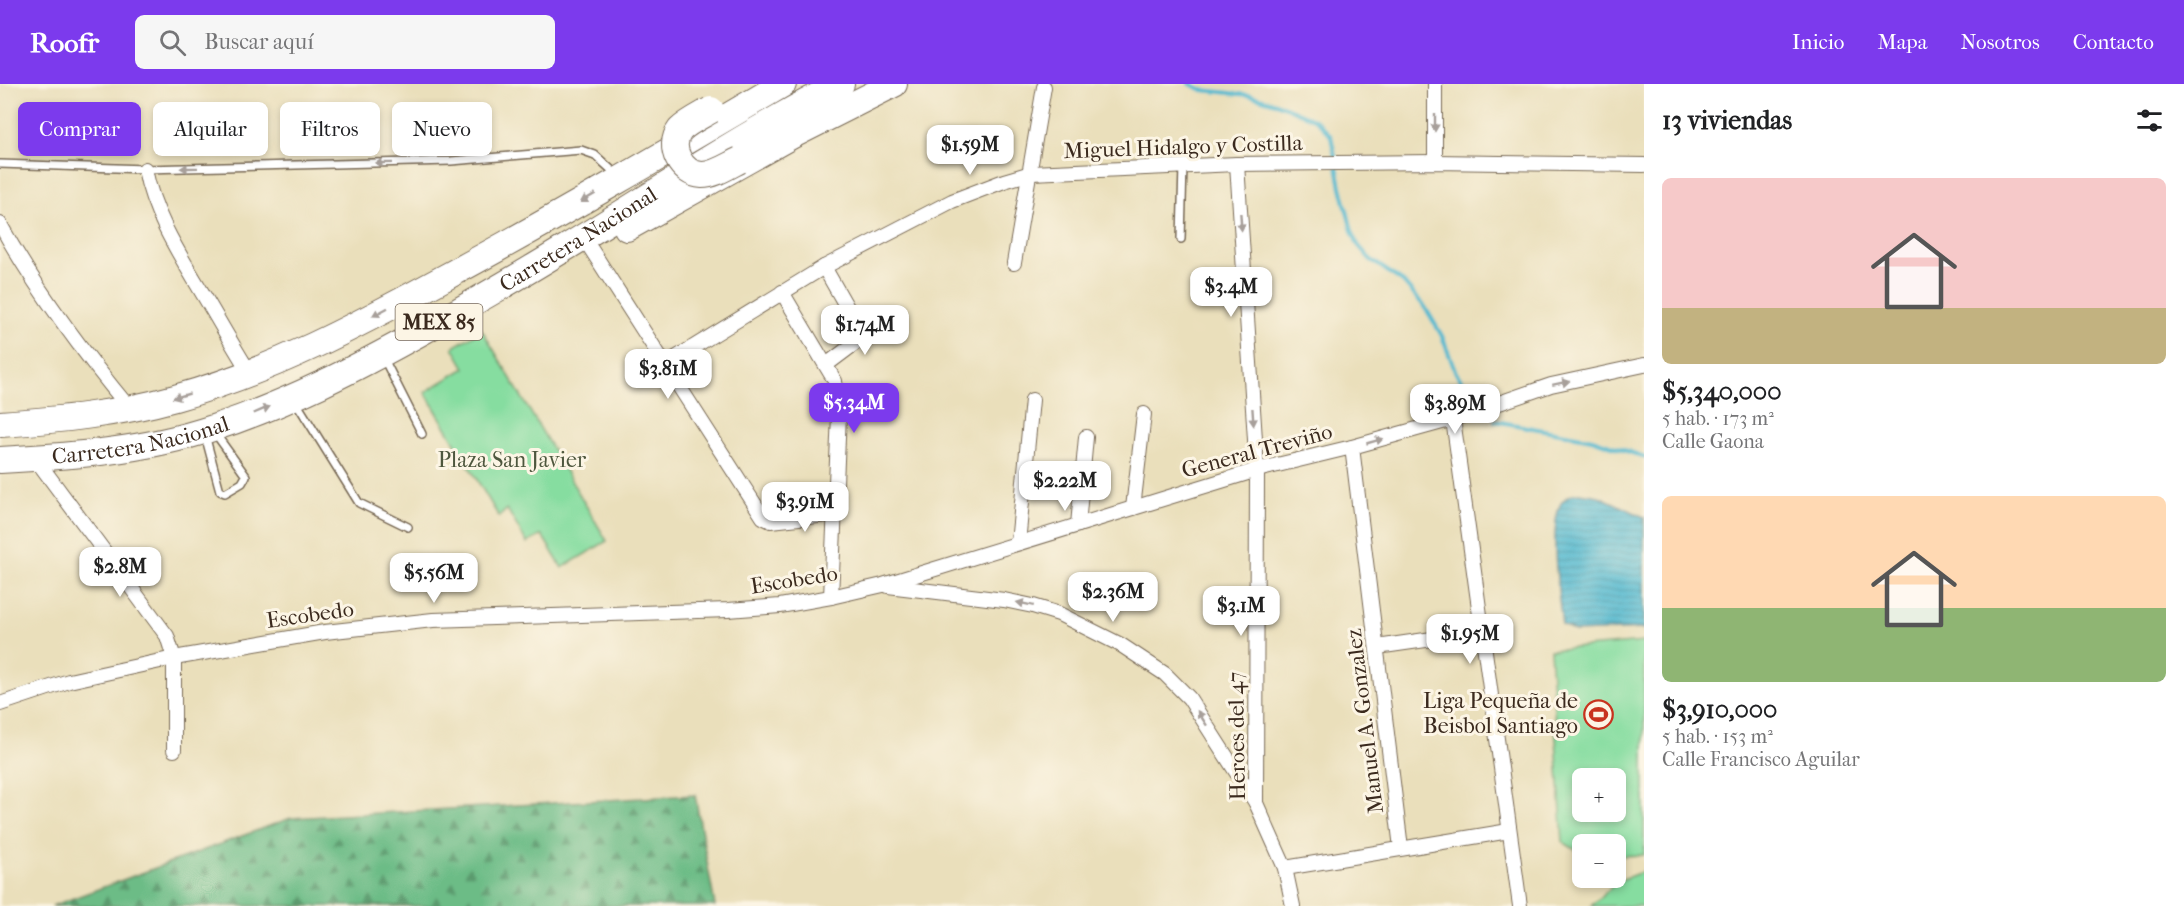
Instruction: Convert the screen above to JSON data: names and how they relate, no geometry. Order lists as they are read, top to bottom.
{
  "streets": {
    "highway": ["Carretera Nacional", "MEX 85"],
    "street": [
      "Miguel Hidalgo y Costilla",
      "General Treviño",
      "Escobedo",
      "Manuel A. Gonzalez",
      "Heroes del 47"
    ]
  },
  "crossings": [
    ["Miguel Hidalgo y Costilla", "Heroes del 47"],
    ["Carretera Nacional", "MEX 85"],
    ["General Treviño", "Escobedo"],
    ["General Treviño", "Manuel A. Gonzalez"],
    ["General Treviño", "Heroes del 47"]
  ],
  "one_way": ["General Treviño", "Heroes del 47"],
  "parks": ["Plaza San Javier"],
  "places": {
    "sports": ["Liga Pequeña de Beisbol Santiago"]
  },
  "page": {
    "header": "Roofr",
    "search": "Buscar aquí",
    "nav": [
      "Inicio",
      "Mapa",
      "Nosotros",
      "Contacto"
    ],
    "heading": "13 viviendas",
    "chip": [
      "Comprar",
      "Alquilar",
      "Filtros",
      "Nuevo"
    ],
    "price": [
      "$1.59M",
      "$3.4M",
      "$1.74M",
      "$3.81M",
      "$5.34M",
      "$3.89M",
      "$2.22M",
      "$3.91M",
      "$2.8M",
      "$5.56M",
      "$2.36M",
      "$3.1M",
      "$1.95M"
    ],
    "list": [
      {
        "name": "$5,340,000",
        "note": "5 hab. · 173 m² · Calle Gaona"
      },
      {
        "name": "$3,910,000",
        "note": "5 hab. · 153 m² · Calle Francisco Aguilar"
      }
    ],
    "map_buttons": ["+", "−"]
  }
}
